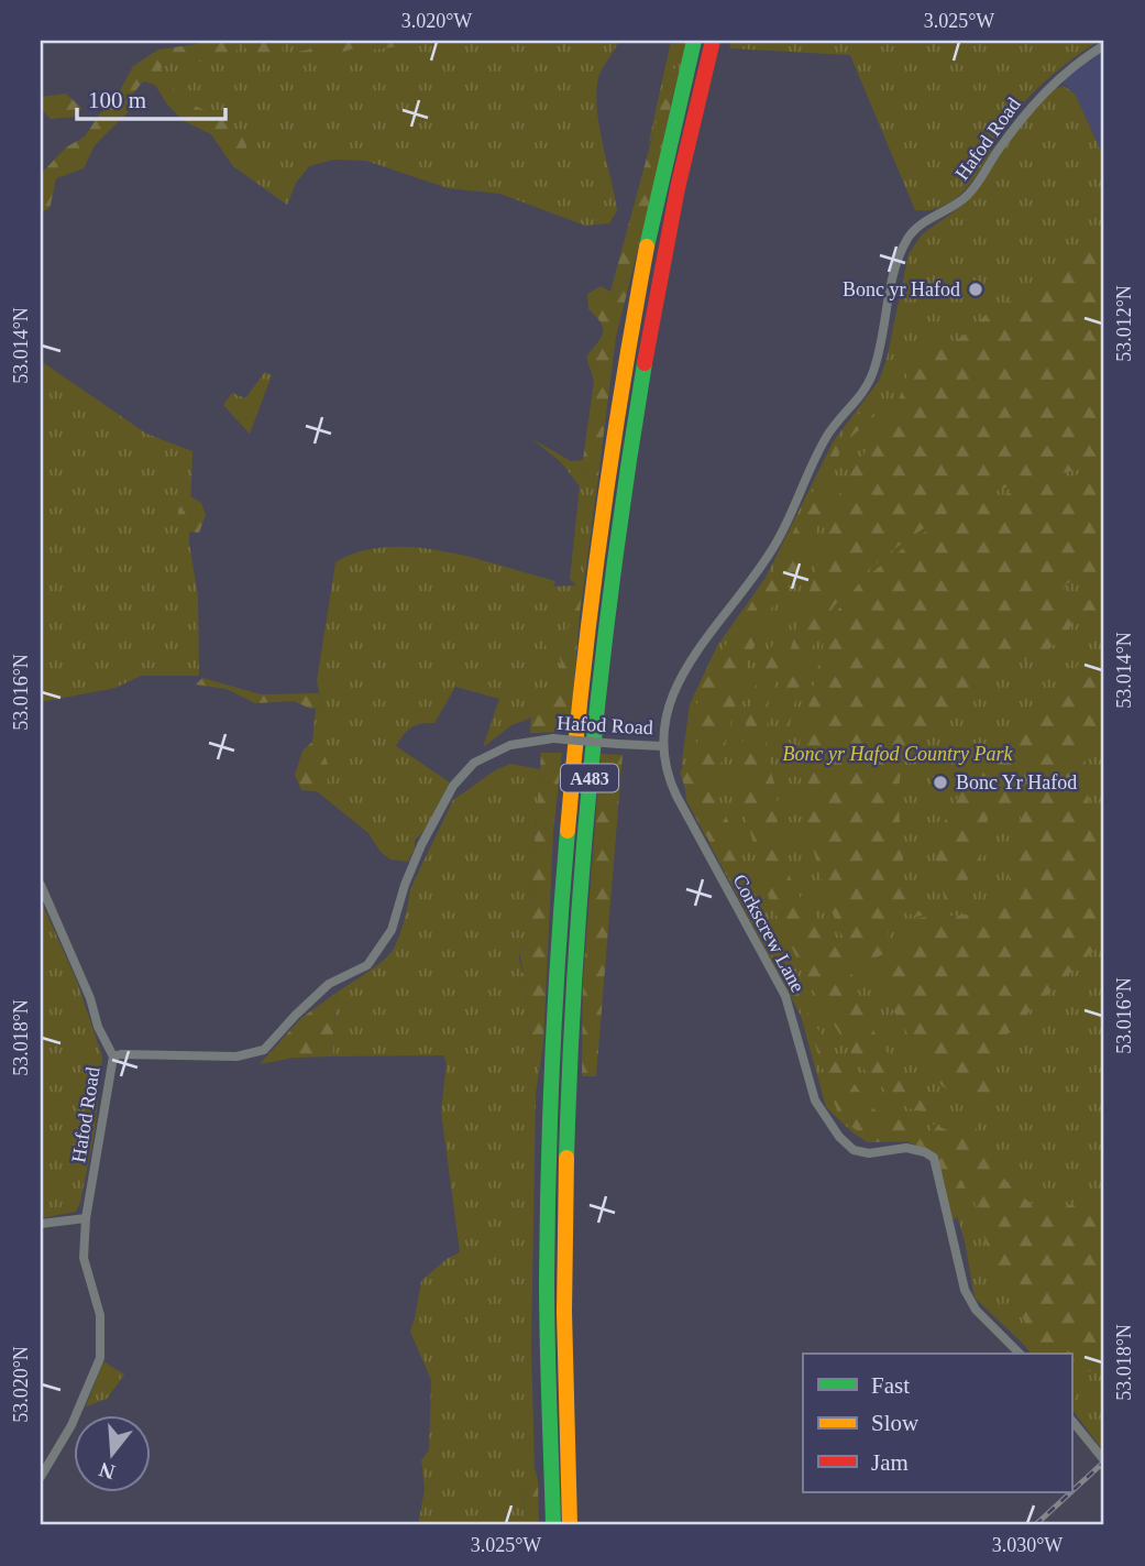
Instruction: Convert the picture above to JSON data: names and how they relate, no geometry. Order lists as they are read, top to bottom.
{
  "streets": {
    "highway": ["A483"],
    "street": ["Hafod Road", "Corkscrew Lane"]
  },
  "crossings": [
    ["Hafod Road", "Corkscrew Lane"]
  ],
  "parks": ["Bonc yr Hafod Country Park"],
  "places": ["Bonc yr Hafod", "Bonc Yr Hafod"],
  "legend": ["Fast", "Slow", "Jam"],
  "scale_bar": "100 m",
  "north": "bottom",
  "coordinates": [
    "3.020°W",
    "3.025°W",
    "53.012°N",
    "53.014°N",
    "53.016°N",
    "53.018°N",
    "53.020°N",
    "3.030°W"
  ]
}
